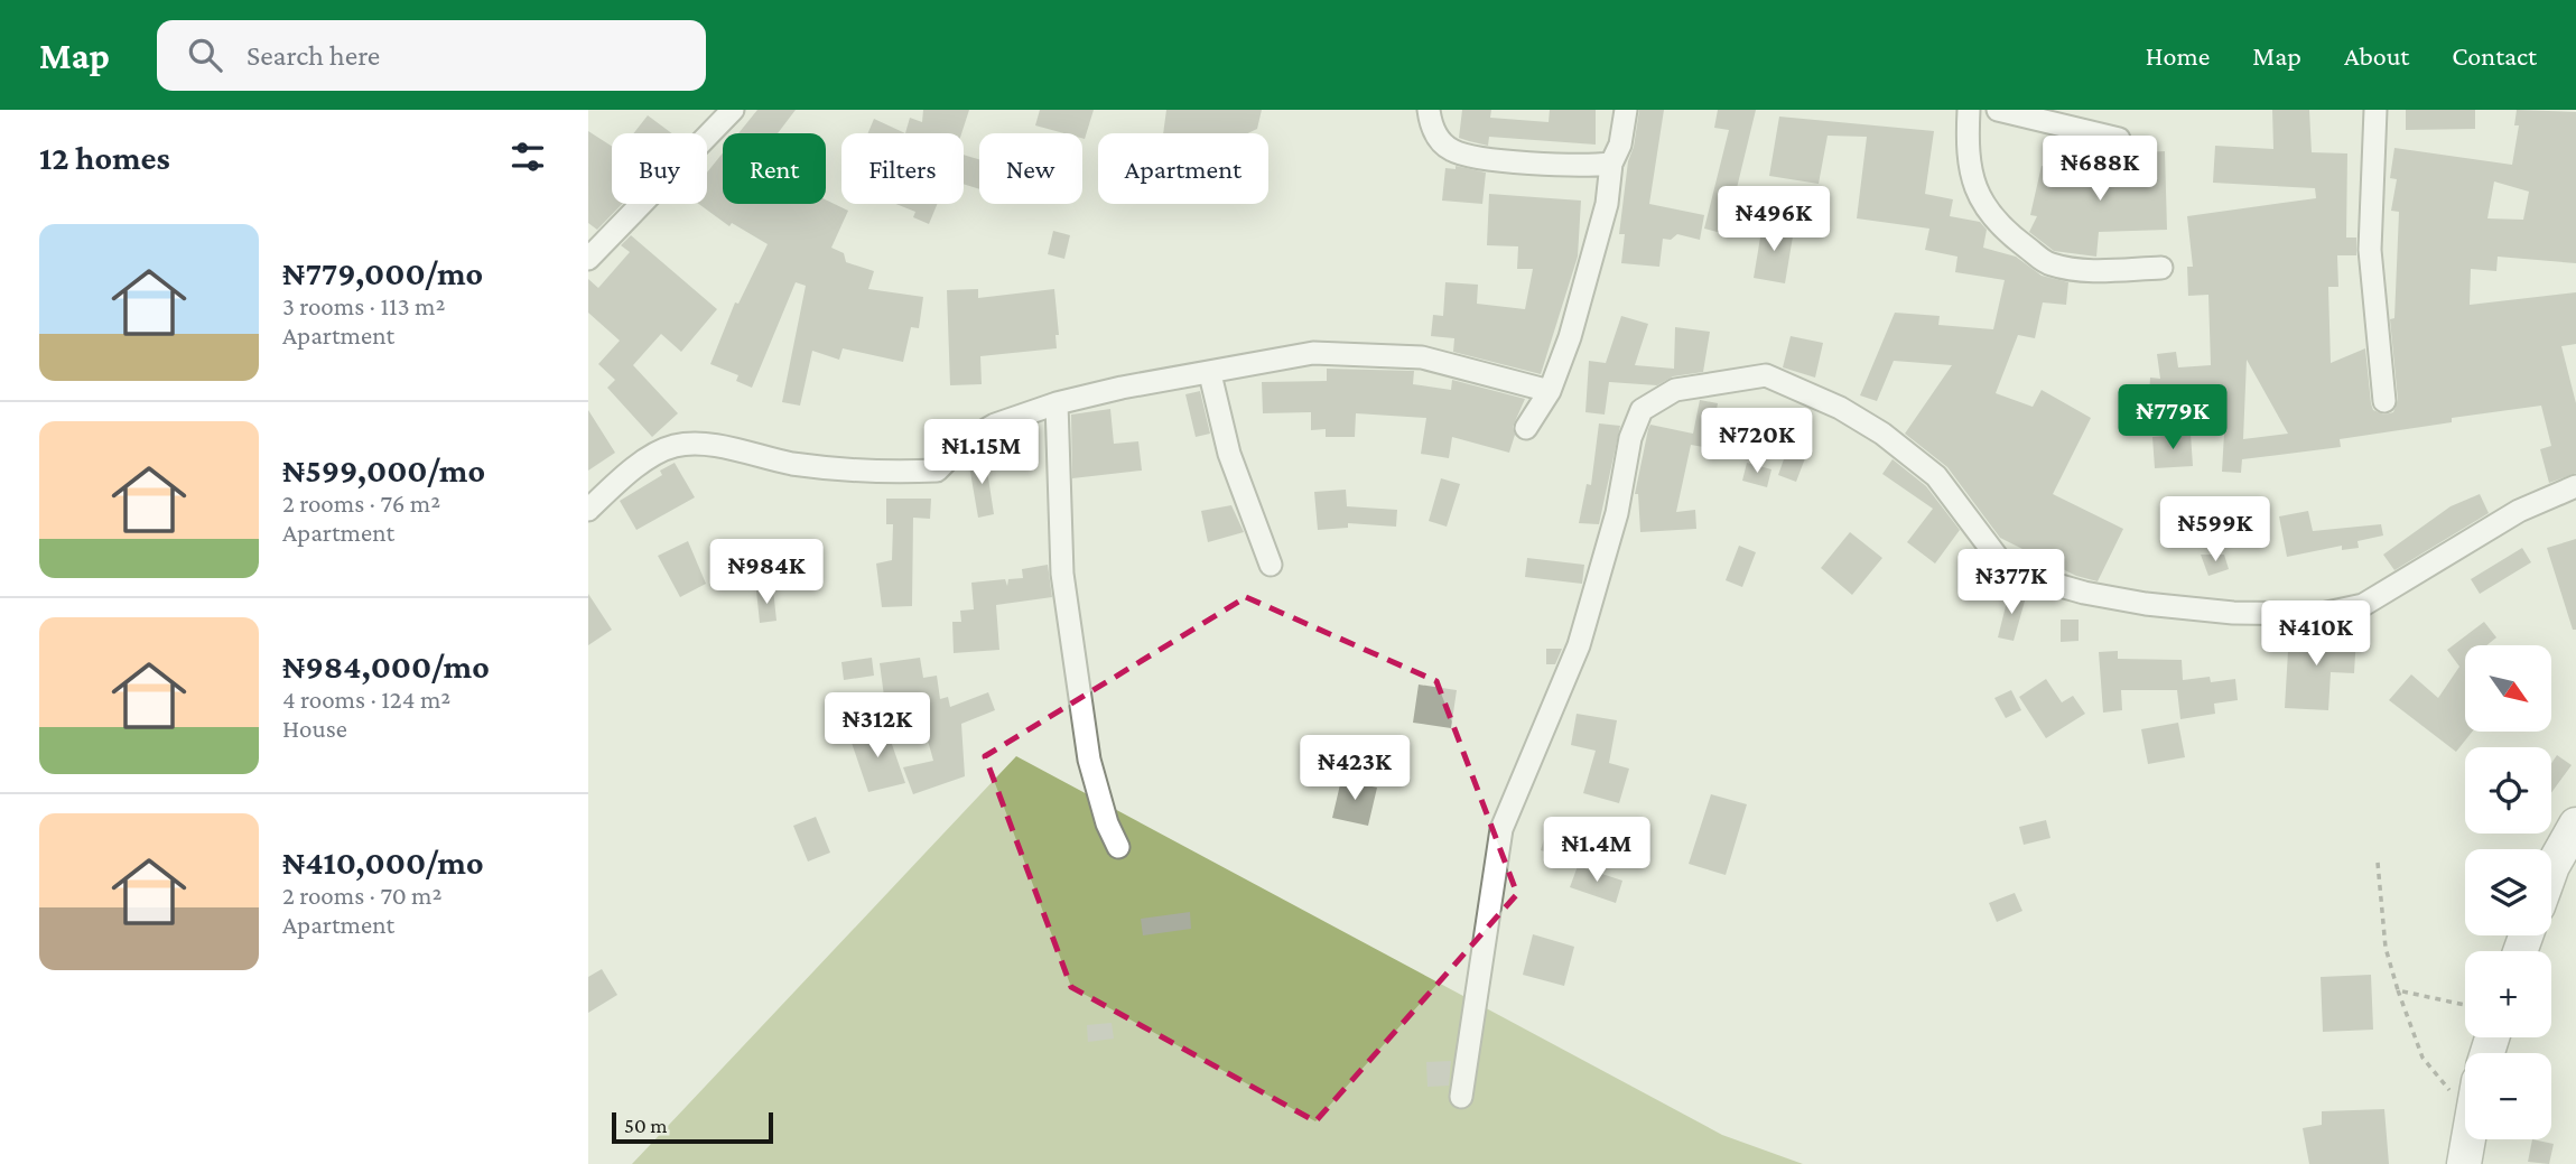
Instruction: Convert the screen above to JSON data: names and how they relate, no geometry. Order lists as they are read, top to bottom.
{
  "scale_bar": "50 m",
  "north": "bottom right",
  "page": {
    "header": "Map",
    "search": "Search here",
    "nav": [
      "Home",
      "Map",
      "About",
      "Contact"
    ],
    "heading": "12 homes",
    "chip": [
      "Buy",
      "Rent",
      "Filters",
      "New",
      "Apartment"
    ],
    "price": [
      "₦688K",
      "₦496K",
      "₦779K",
      "₦720K",
      "₦1.15M",
      "₦599K",
      "₦984K",
      "₦377K",
      "₦410K",
      "₦312K",
      "₦423K",
      "₦1.4M"
    ],
    "list": [
      {
        "name": "₦779,000/mo",
        "note": "3 rooms · 113 m² · Apartment"
      },
      {
        "name": "₦599,000/mo",
        "note": "2 rooms · 76 m² · Apartment"
      },
      {
        "name": "₦984,000/mo",
        "note": "4 rooms · 124 m² · House"
      },
      {
        "name": "₦410,000/mo",
        "note": "2 rooms · 70 m² · Apartment"
      }
    ],
    "map_buttons": ["+", "−"],
    "scale": "50 m"
  }
}
